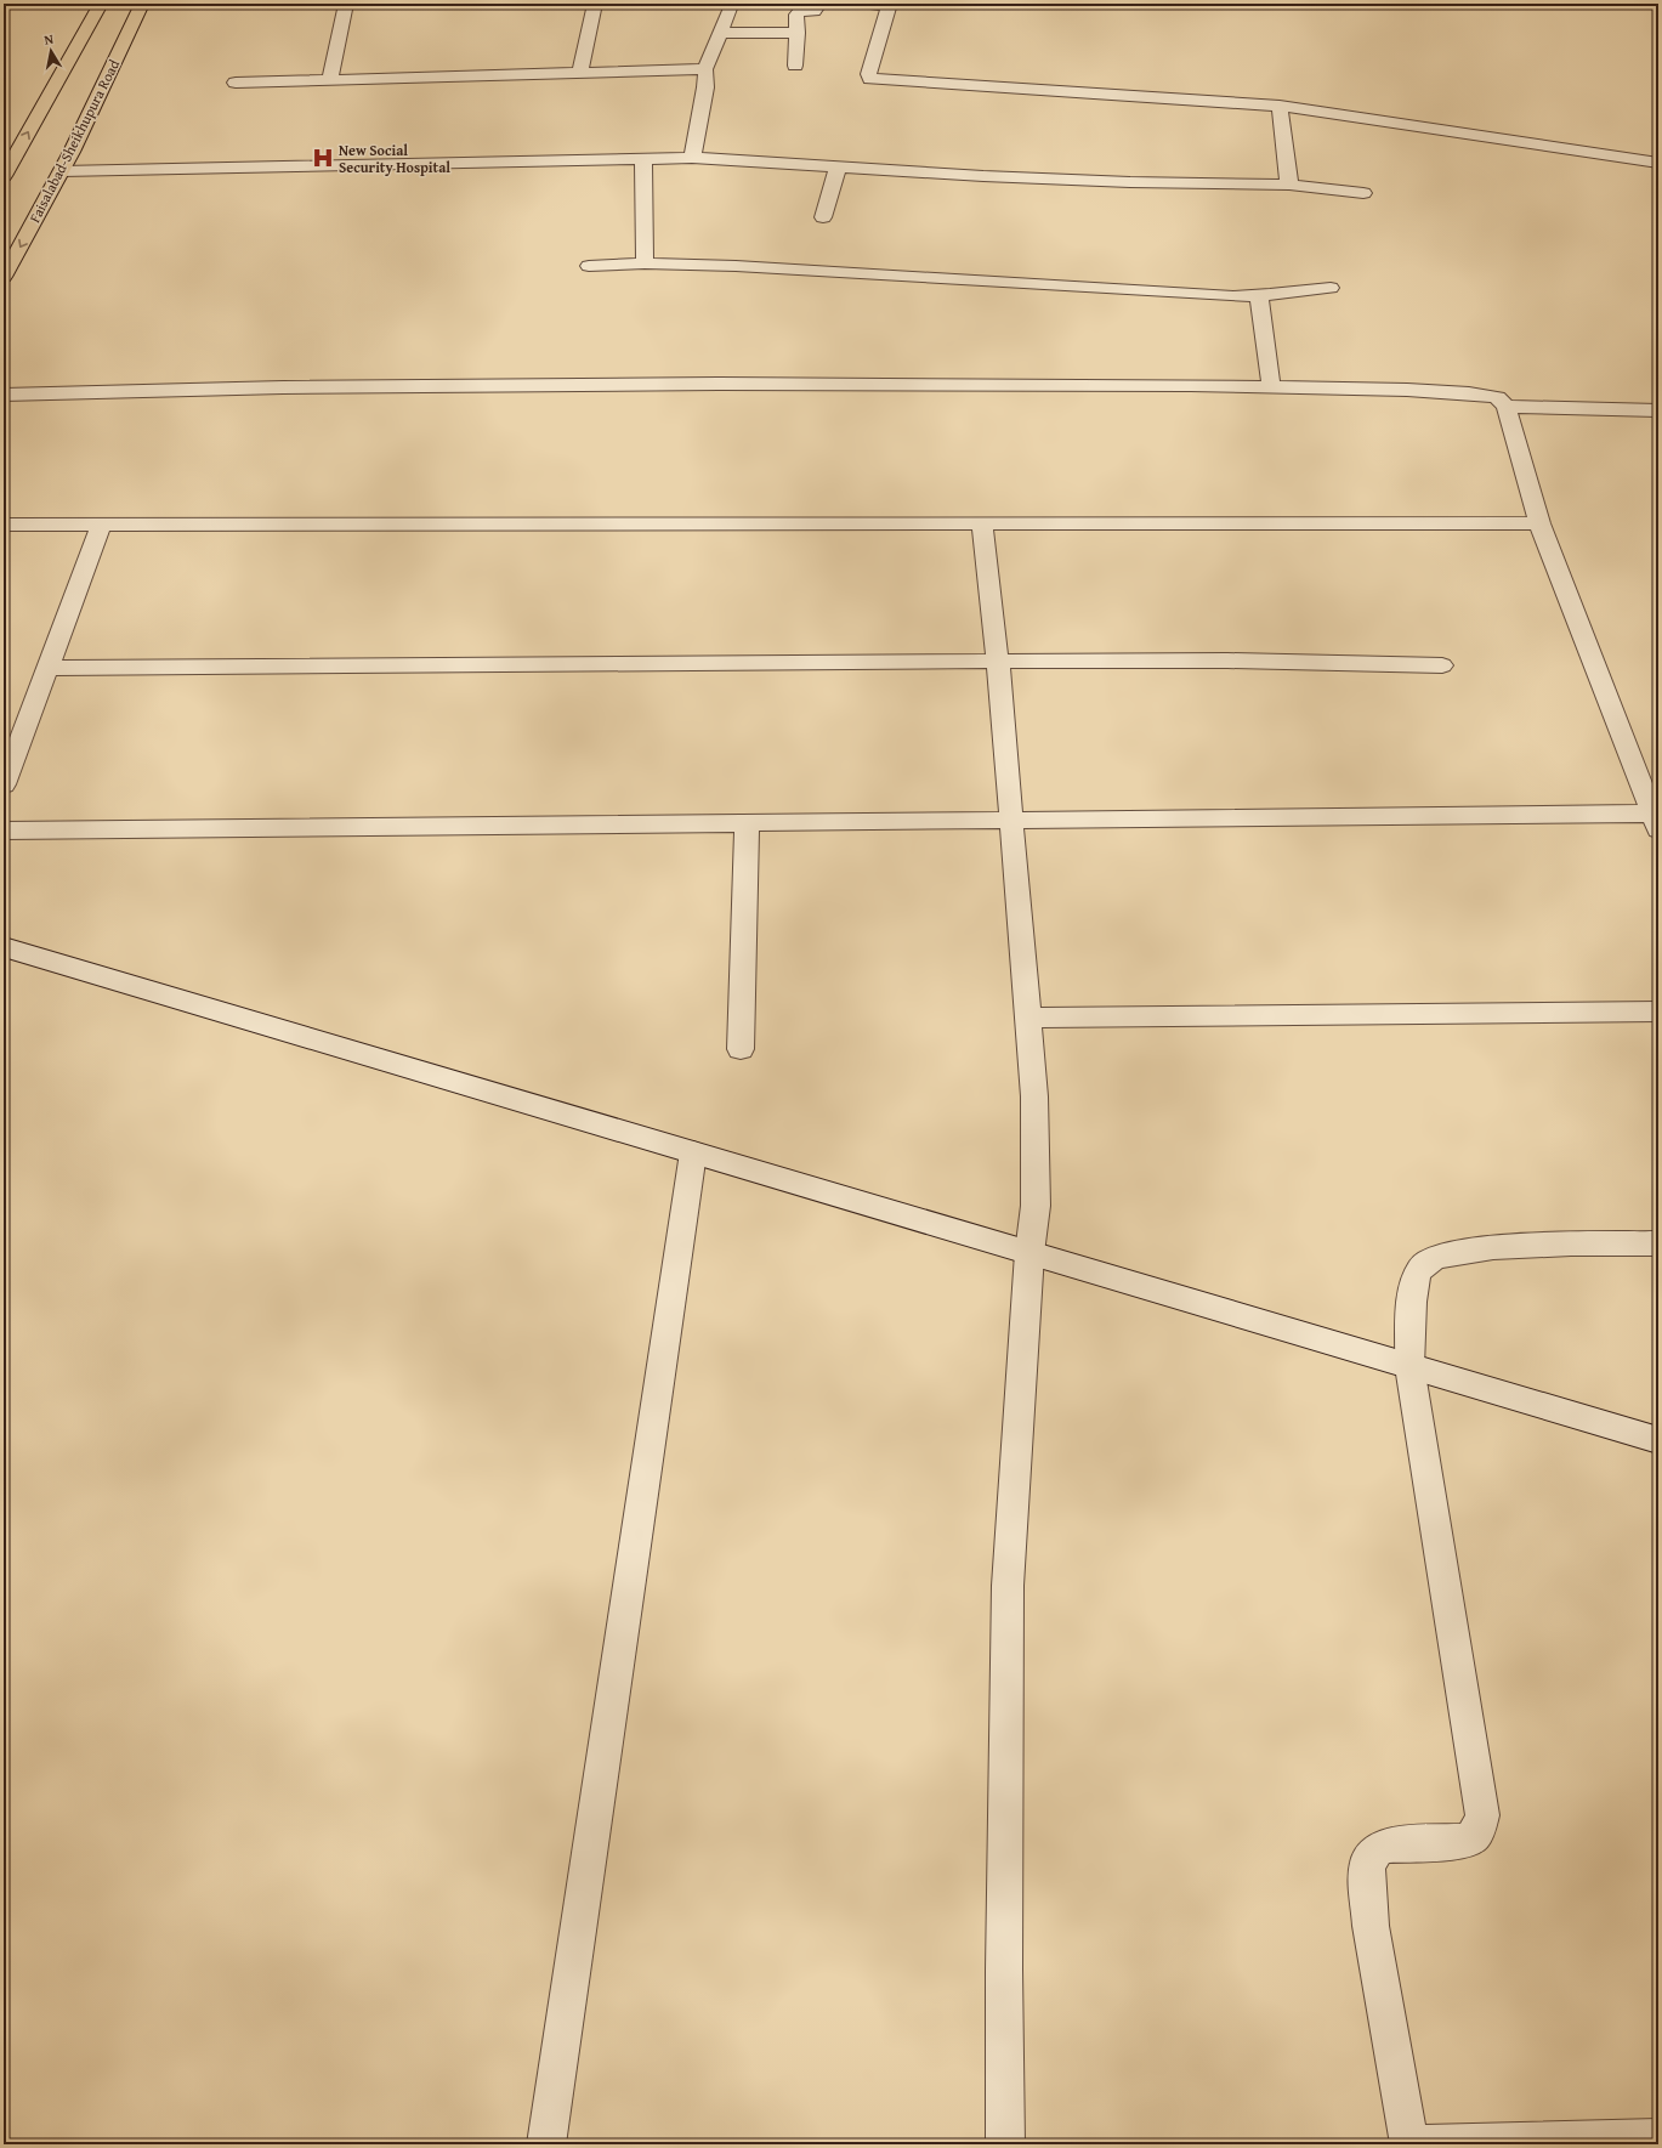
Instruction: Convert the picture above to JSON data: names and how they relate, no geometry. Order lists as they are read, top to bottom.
{
  "streets": {
    "highway": ["Faisalabad-Sheikhupura Road"]
  },
  "one_way": ["Faisalabad-Sheikhupura Road"],
  "places": {
    "hospital": ["New Social Security Hospital"]
  },
  "north": "top"
}
